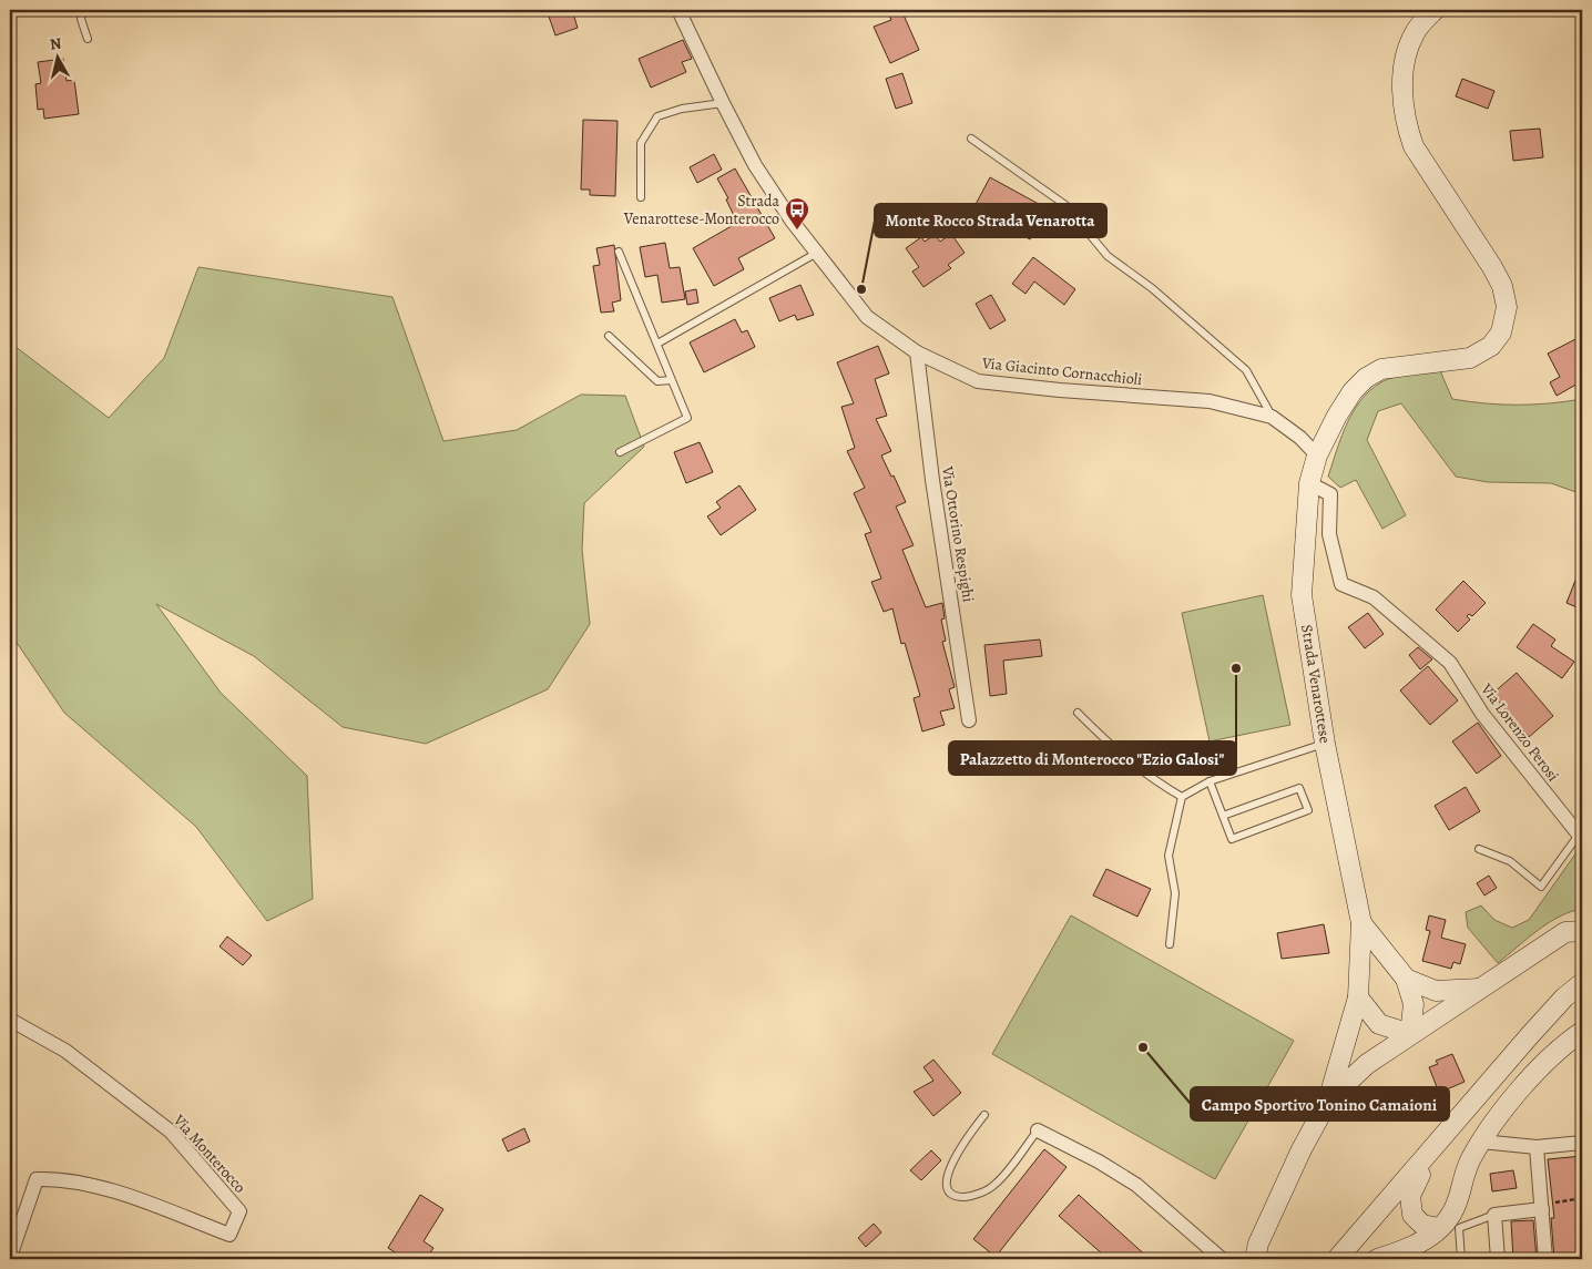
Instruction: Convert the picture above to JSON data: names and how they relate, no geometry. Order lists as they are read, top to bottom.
{
  "streets": {
    "main road": ["Strada Venarottese"],
    "street": [
      "Via Giacinto Cornacchioli",
      "Via Ottorino Respighi",
      "Via Lorenzo Perosi",
      "Via Monterocco"
    ]
  },
  "crossings": [
    ["Via Giacinto Cornacchioli", "Via Ottorino Respighi"],
    ["Via Giacinto Cornacchioli", "Strada Venarottese"],
    ["Strada Venarottese", "Via Lorenzo Perosi"]
  ],
  "places": {
    "bus stop": ["Strada Venarottese-Monterocco"],
    "other": ["Monte Rocco Strada Venarotta", "Palazzetto di Monterocco \"Ezio Galosi\"", "Campo Sportivo Tonino Camaioni"]
  },
  "north": "top"
}
